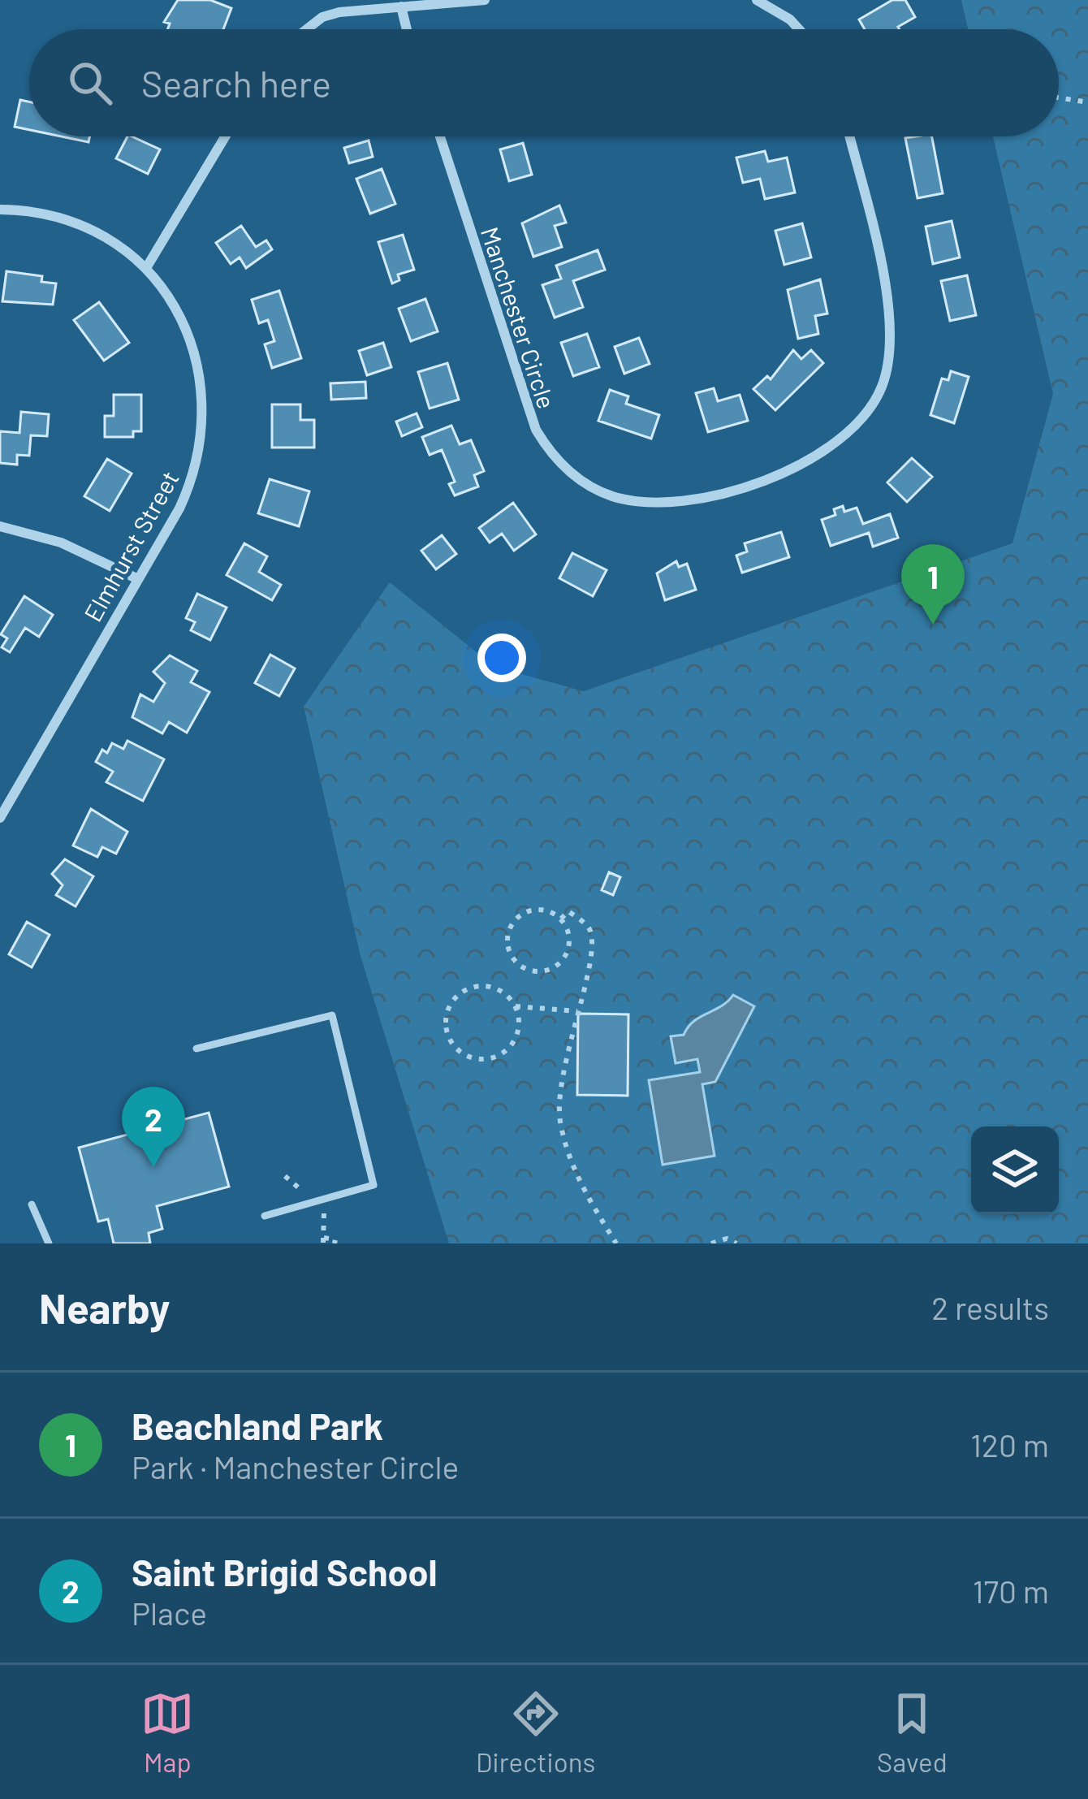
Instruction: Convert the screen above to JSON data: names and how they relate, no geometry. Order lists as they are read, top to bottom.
{
  "streets": {
    "street": ["Manchester Circle", "Elmhurst Street"]
  },
  "page": {
    "search": "Search here",
    "pins": ["1", "2"],
    "heading": ["Nearby", "2 results"],
    "list": [
      {
        "mark": "1",
        "name": "Beachland Park",
        "note": "Park · Manchester Circle",
        "value": "120 m"
      },
      {
        "mark": "2",
        "name": "Saint Brigid School",
        "note": "Place",
        "value": "170 m"
      }
    ],
    "nav": ["Map", "Directions", "Saved"]
  }
}
